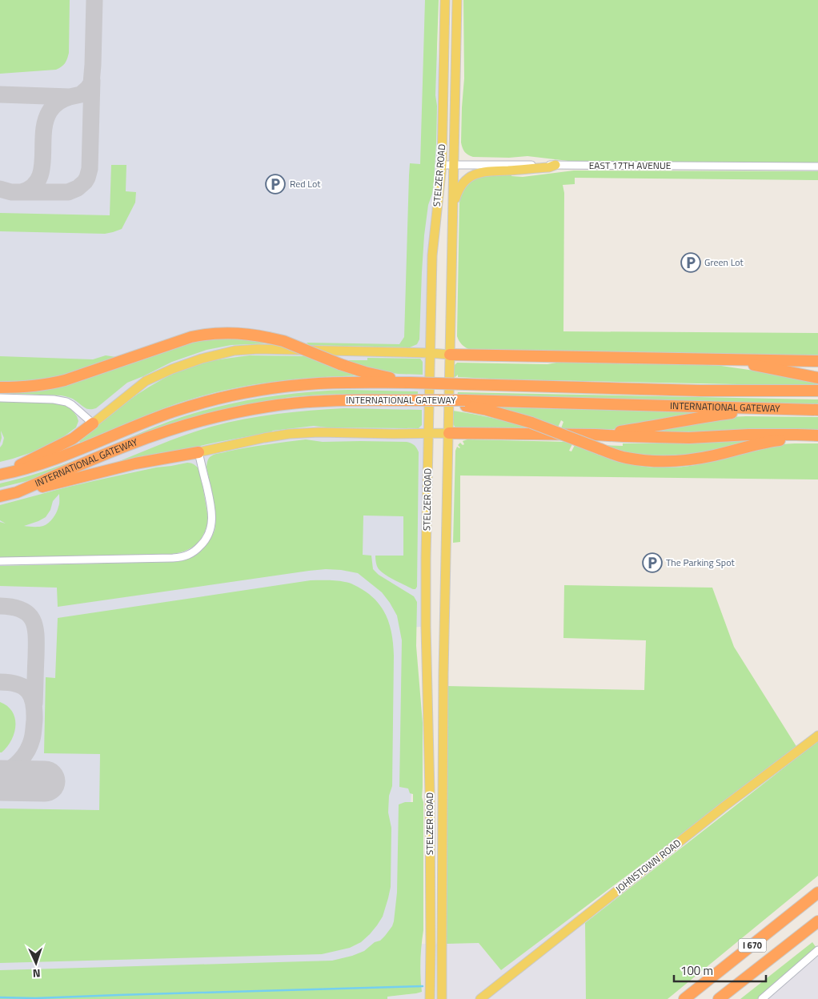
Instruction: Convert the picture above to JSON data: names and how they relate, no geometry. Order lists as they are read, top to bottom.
{
  "streets": {
    "highway": ["INTERNATIONAL GATEWAY", "I 670"],
    "main road": ["STELZER ROAD", "JOHNSTOWN ROAD"],
    "street": ["EAST 17TH AVENUE"]
  },
  "crossings": [
    ["EAST 17TH AVENUE", "STELZER ROAD"]
  ],
  "places": {
    "parking": ["Red Lot", "Green Lot", "The Parking Spot"]
  },
  "scale_bar": "100 m",
  "north": "bottom"
}
